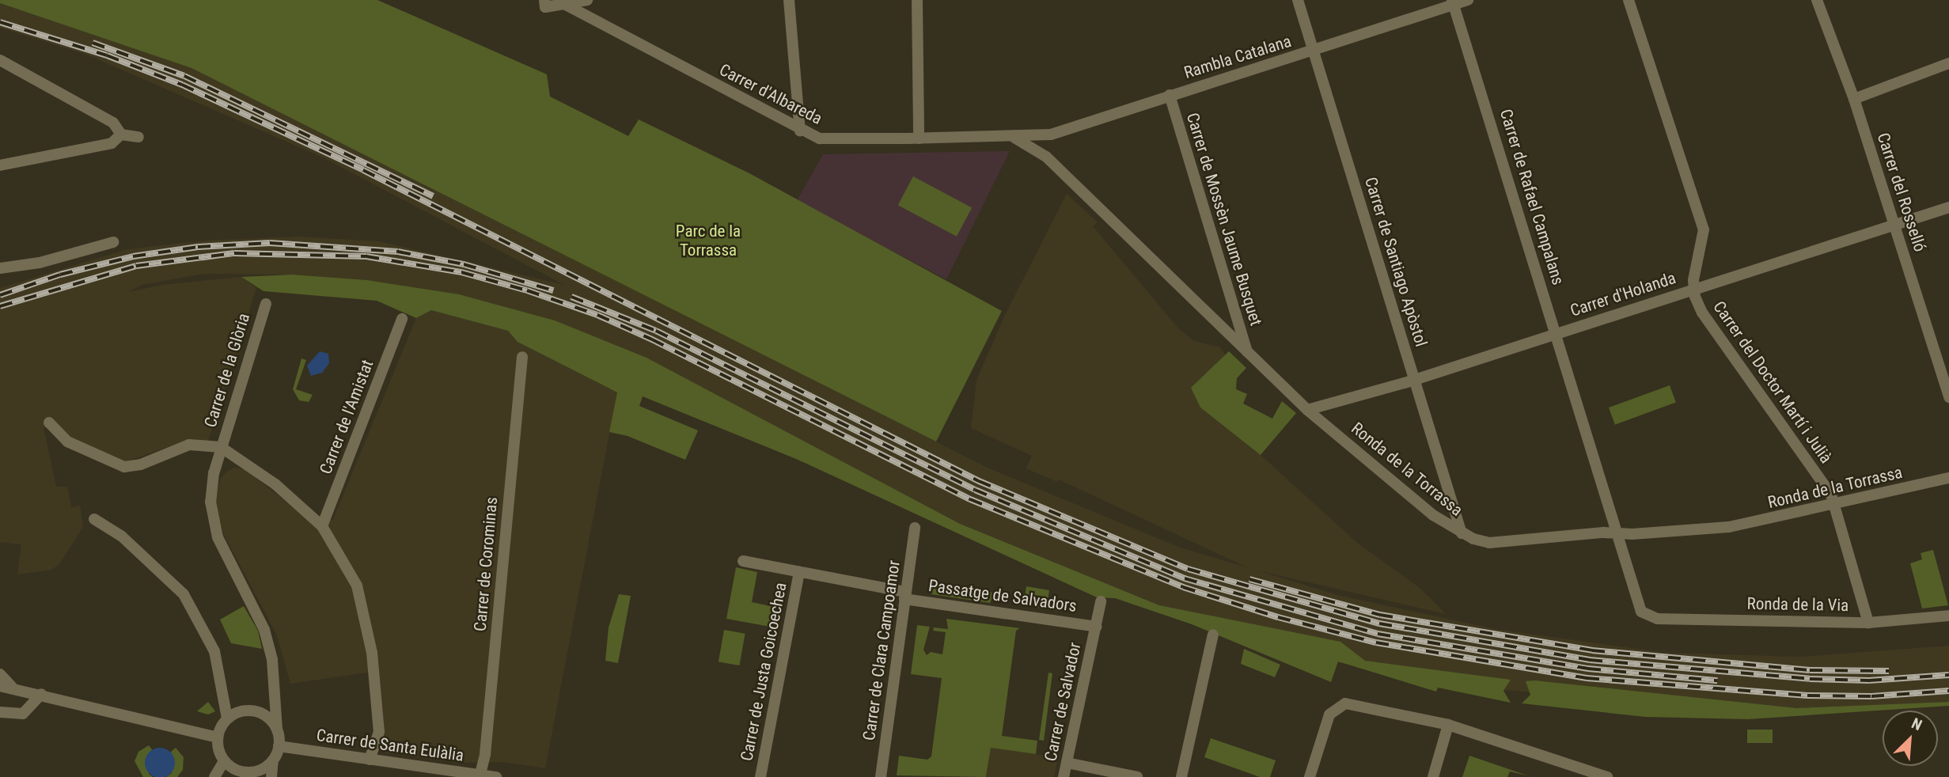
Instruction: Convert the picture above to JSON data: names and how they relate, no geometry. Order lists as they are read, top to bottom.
{
  "streets": {
    "street": [
      "Rambla Catalana",
      "Carrer d'Albareda",
      "Carrer del Rosselló",
      "Carrer de Rafael Campalans",
      "Carrer de Mossèn Jaume Busquet",
      "Carrer de Santiago Apòstol",
      "Carrer d'Holanda",
      "Carrer de la Glòria",
      "Carrer del Doctor Martí i Julià",
      "Carrer de l'Amistat",
      "Ronda de la Torrassa",
      "Carrer de Corominas",
      "Passatge de Salvadors",
      "Ronda de la Via",
      "Carrer de Clara Campoamor",
      "Carrer de Justa Goicoechea",
      "Carrer de Salvador",
      "Carrer de Santa Eulàlia"
    ]
  },
  "crossings": [
    ["Rambla Catalana", "Carrer d'Albareda"],
    ["Rambla Catalana", "Carrer de Rafael Campalans"],
    ["Rambla Catalana", "Carrer de Mossèn Jaume Busquet"],
    ["Rambla Catalana", "Carrer de Santiago Apòstol"],
    ["Rambla Catalana", "Ronda de la Torrassa"],
    ["Carrer d'Albareda", "Ronda de la Torrassa"],
    ["Carrer del Rosselló", "Carrer d'Holanda"],
    ["Carrer de Rafael Campalans", "Carrer d'Holanda"],
    ["Carrer de Rafael Campalans", "Ronda de la Torrassa"],
    ["Carrer de Rafael Campalans", "Ronda de la Via"],
    ["Carrer de Mossèn Jaume Busquet", "Ronda de la Torrassa"],
    ["Carrer de Santiago Apòstol", "Carrer d'Holanda"],
    ["Carrer de Santiago Apòstol", "Ronda de la Torrassa"],
    ["Carrer d'Holanda", "Carrer del Doctor Martí i Julià"],
    ["Carrer d'Holanda", "Ronda de la Torrassa"],
    ["Carrer de la Glòria", "Carrer de Santa Eulàlia"],
    ["Carrer del Doctor Martí i Julià", "Ronda de la Torrassa"],
    ["Carrer del Doctor Martí i Julià", "Ronda de la Via"],
    ["Carrer de Corominas", "Carrer de Santa Eulàlia"],
    ["Passatge de Salvadors", "Carrer de Clara Campoamor"],
    ["Passatge de Salvadors", "Carrer de Justa Goicoechea"],
    ["Passatge de Salvadors", "Carrer de Salvador"]
  ],
  "parks": ["Parc de la Torrassa"],
  "north": "top right"
}
